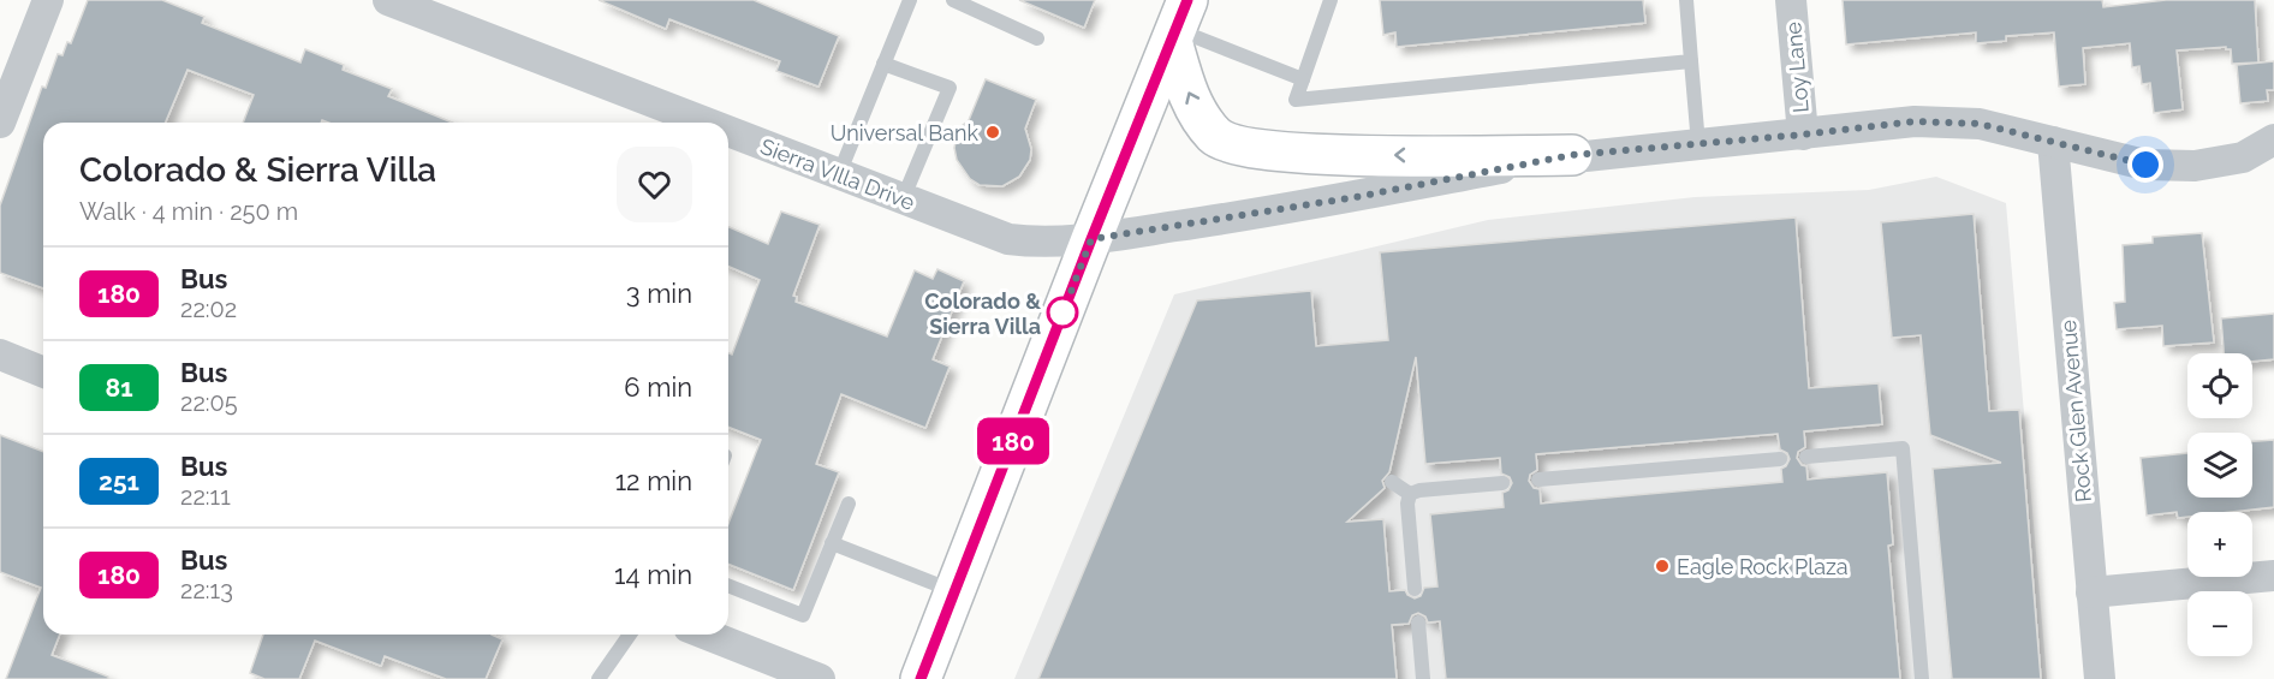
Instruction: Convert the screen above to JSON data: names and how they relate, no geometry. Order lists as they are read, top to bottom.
{
  "streets": {
    "street": ["Loy Lane", "Sierra VIlla Drive", "Rock Glen Avenue"]
  },
  "crossings": [
    ["Loy Lane", "Sierra VIlla Drive"],
    ["Sierra VIlla Drive", "Rock Glen Avenue"]
  ],
  "places": ["Universal Bank", "Colorado & Sierra Villa", "Eagle Rock Plaza"],
  "lines": ["bus line 180"],
  "page": {
    "on_map": "180",
    "heading": ["Colorado & Sierra Villa", "Walk · 4 min · 250 m"],
    "list": [
      {
        "mark": "180",
        "name": "Bus",
        "note": "22:02",
        "value": "3 min"
      },
      {
        "mark": "81",
        "name": "Bus",
        "note": "22:05",
        "value": "6 min"
      },
      {
        "mark": "251",
        "name": "Bus",
        "note": "22:11",
        "value": "12 min"
      },
      {
        "mark": "180",
        "name": "Bus",
        "note": "22:13",
        "value": "14 min"
      }
    ],
    "map_buttons": ["+", "−"]
  }
}
